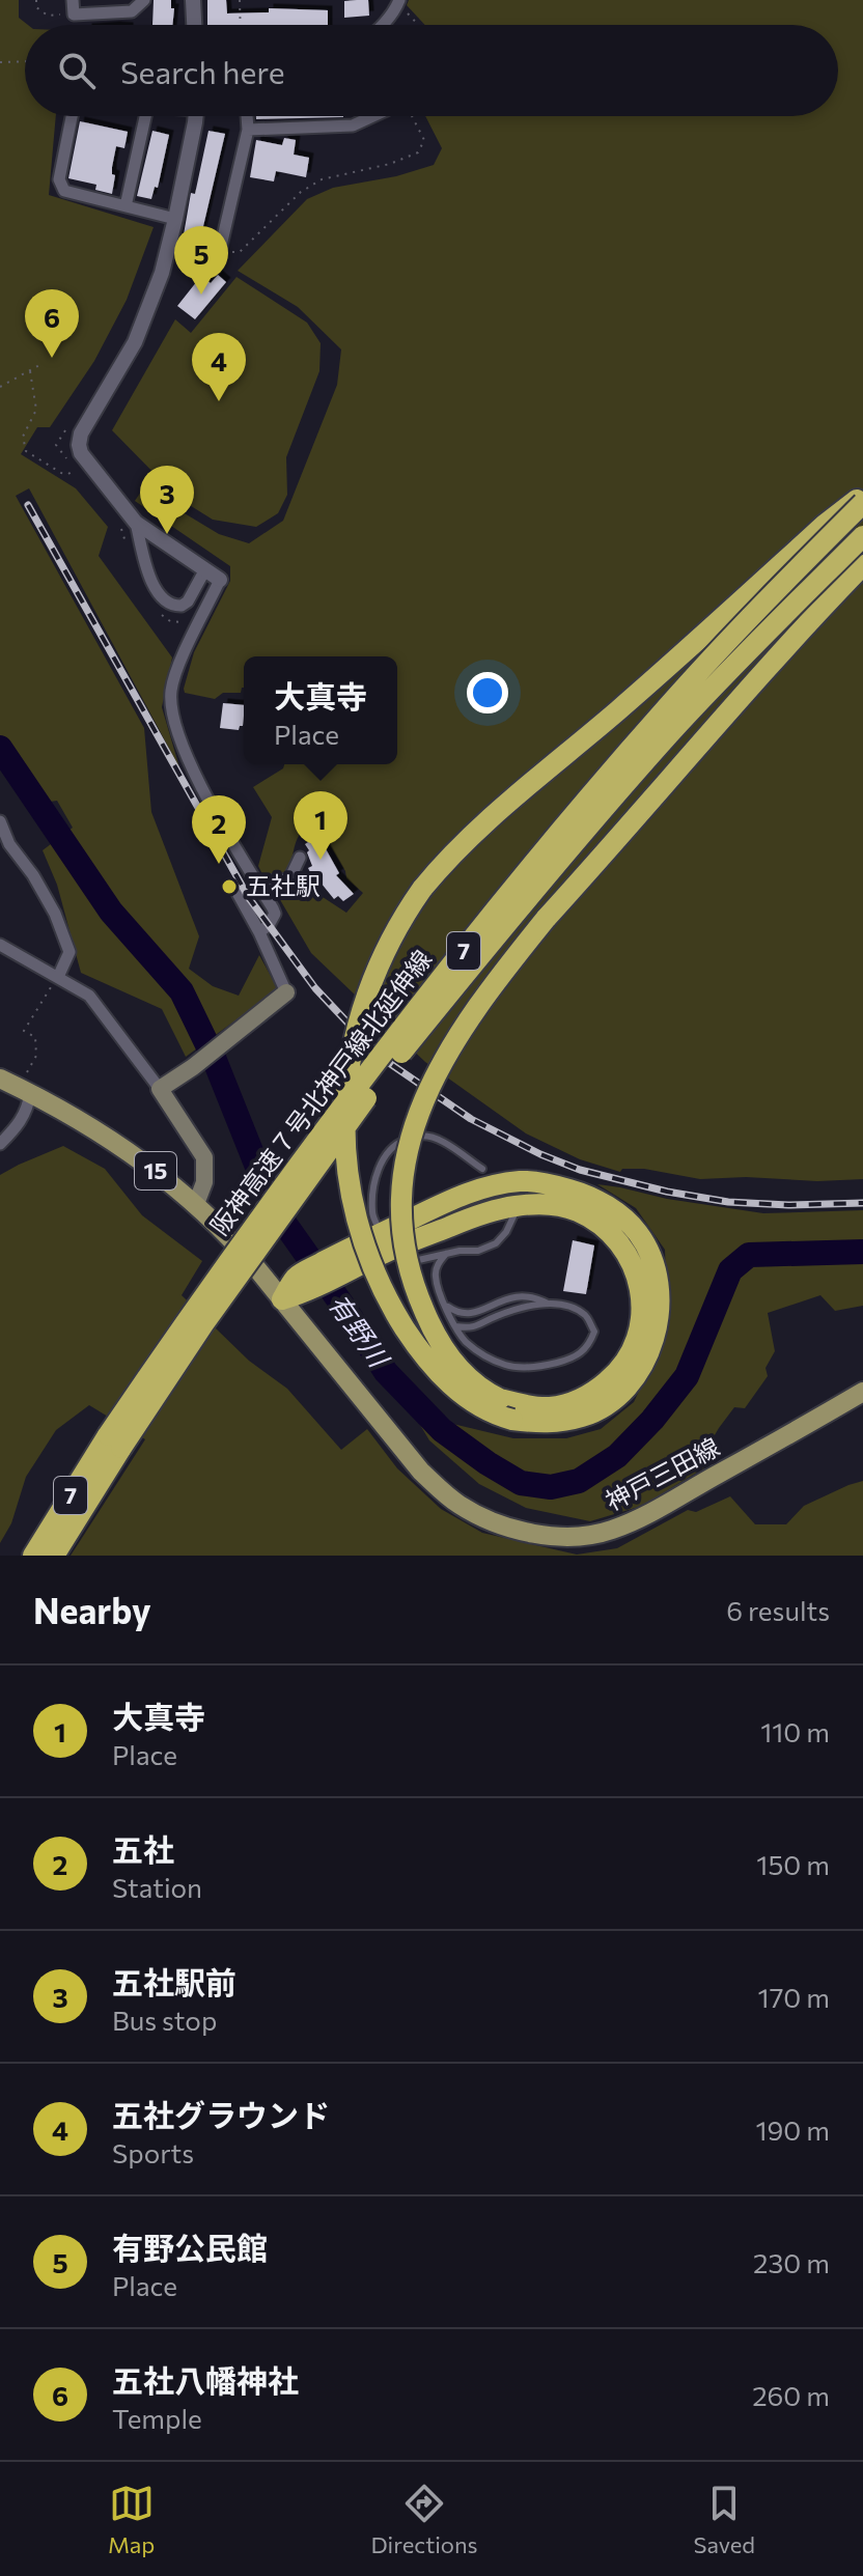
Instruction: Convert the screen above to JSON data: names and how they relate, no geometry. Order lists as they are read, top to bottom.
{
  "streets": {
    "highway": ["7", "阪神高速７号北神戸線北延伸線"],
    "main road": ["15", "神戸三田線"]
  },
  "crossings": [
    ["7", "阪神高速７号北神戸線北延伸線"]
  ],
  "water": ["有野川"],
  "places": ["五社駅"],
  "page": {
    "search": "Search here",
    "pins": [
      "5",
      "6",
      "4",
      "3",
      "1",
      "2"
    ],
    "popup": ["大真寺", "Place"],
    "heading": ["Nearby", "6 results"],
    "list": [
      {
        "mark": "1",
        "name": "大真寺",
        "note": "Place",
        "value": "110 m"
      },
      {
        "mark": "2",
        "name": "五社",
        "note": "Station",
        "value": "150 m"
      },
      {
        "mark": "3",
        "name": "五社駅前",
        "note": "Bus stop",
        "value": "170 m"
      },
      {
        "mark": "4",
        "name": "五社グラウンド",
        "note": "Sports",
        "value": "190 m"
      },
      {
        "mark": "5",
        "name": "有野公民館",
        "note": "Place",
        "value": "230 m"
      },
      {
        "mark": "6",
        "name": "五社八幡神社",
        "note": "Temple",
        "value": "260 m"
      }
    ],
    "nav": ["Map", "Directions", "Saved"]
  }
}
